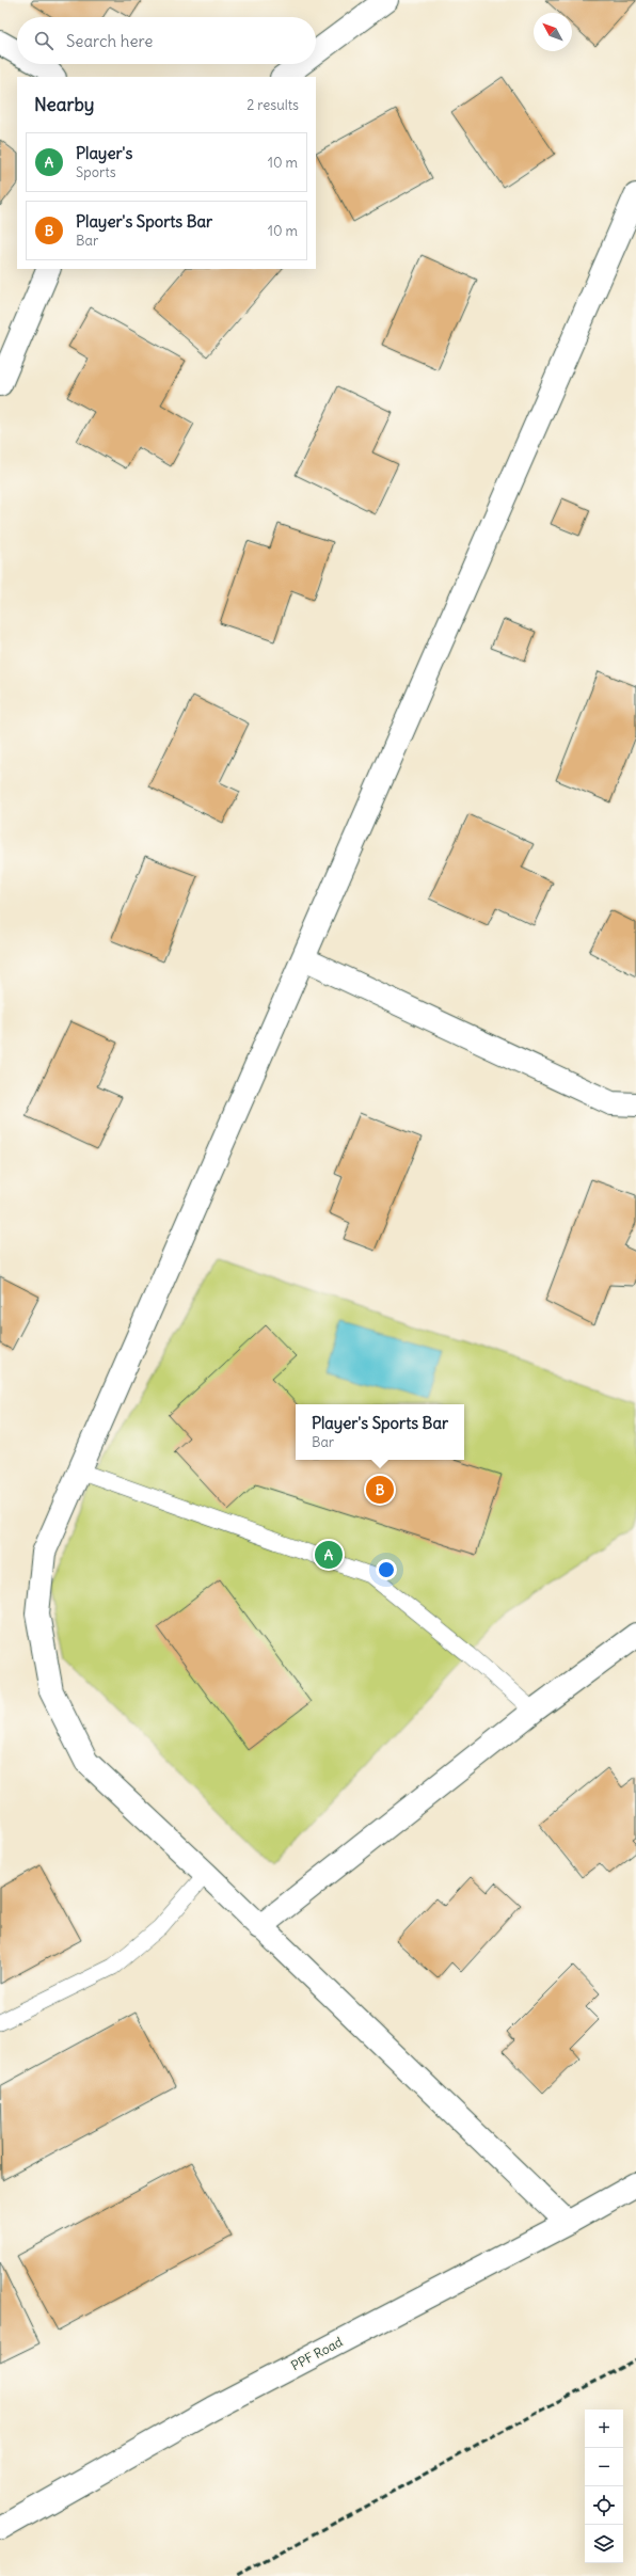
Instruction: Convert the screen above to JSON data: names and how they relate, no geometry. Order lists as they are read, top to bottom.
{
  "streets": {
    "street": ["PPF Road"]
  },
  "north": "top left",
  "page": {
    "search": "Search here",
    "heading": ["Nearby", "2 results"],
    "list": [
      {
        "mark": "A",
        "name": "Player's",
        "note": "Sports",
        "value": "10 m"
      },
      {
        "mark": "B",
        "name": "Player's Sports Bar",
        "note": "Bar",
        "value": "10 m"
      }
    ],
    "popup": ["Player's Sports Bar", "Bar"],
    "pins": ["B", "A"],
    "map_buttons": ["+", "−"]
  }
}
